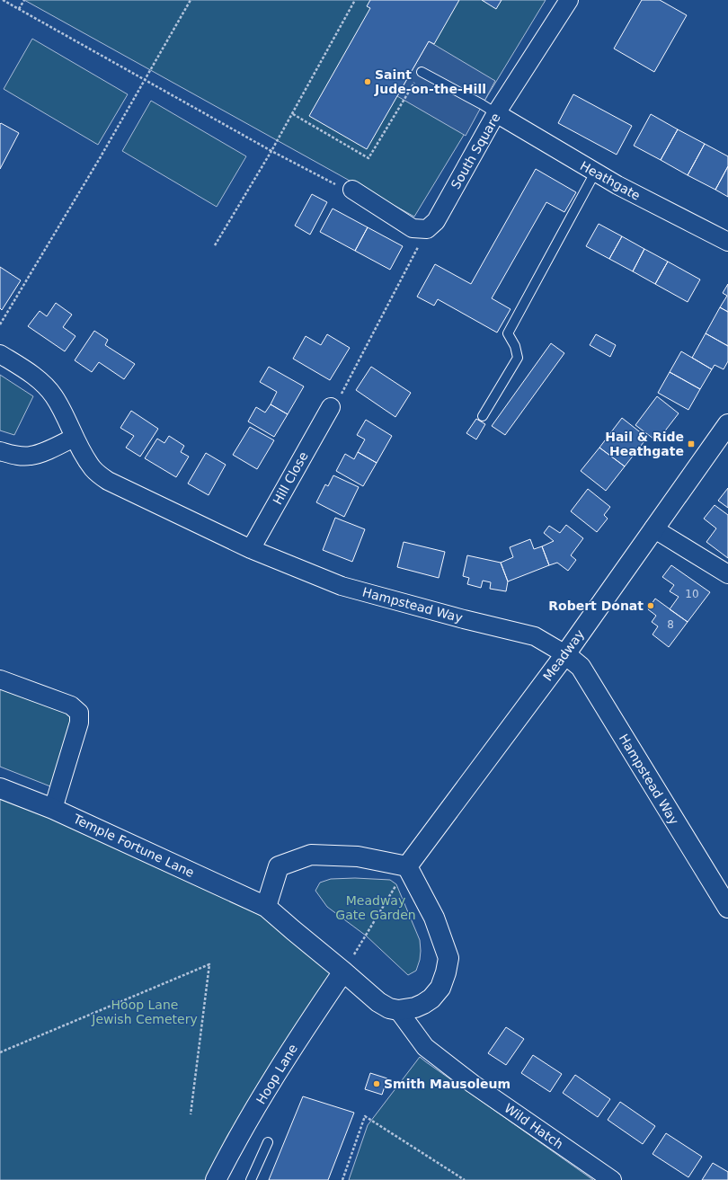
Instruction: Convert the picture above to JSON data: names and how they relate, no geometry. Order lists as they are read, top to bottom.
{
  "streets": {
    "street": [
      "South Square",
      "Heathgate",
      "Hill Close",
      "Hampstead Way",
      "Meadway",
      "Temple Fortune Lane",
      "Hoop Lane",
      "Wild Hatch"
    ]
  },
  "crossings": [
    ["South Square", "Heathgate"],
    ["Hill Close", "Hampstead Way"],
    ["Hampstead Way", "Meadway"],
    ["Temple Fortune Lane", "Hoop Lane"],
    ["Temple Fortune Lane", "Wild Hatch"]
  ],
  "parks": ["Meadway Gate Garden", "Hoop Lane Jewish Cemetery"],
  "places": {
    "other": ["Saint Jude-on-the-Hill", "Robert Donat", "Smith Mausoleum"],
    "transit": ["Hail & Ride Heathgate"]
  },
  "house_numbers": ["10", "8"]
}
